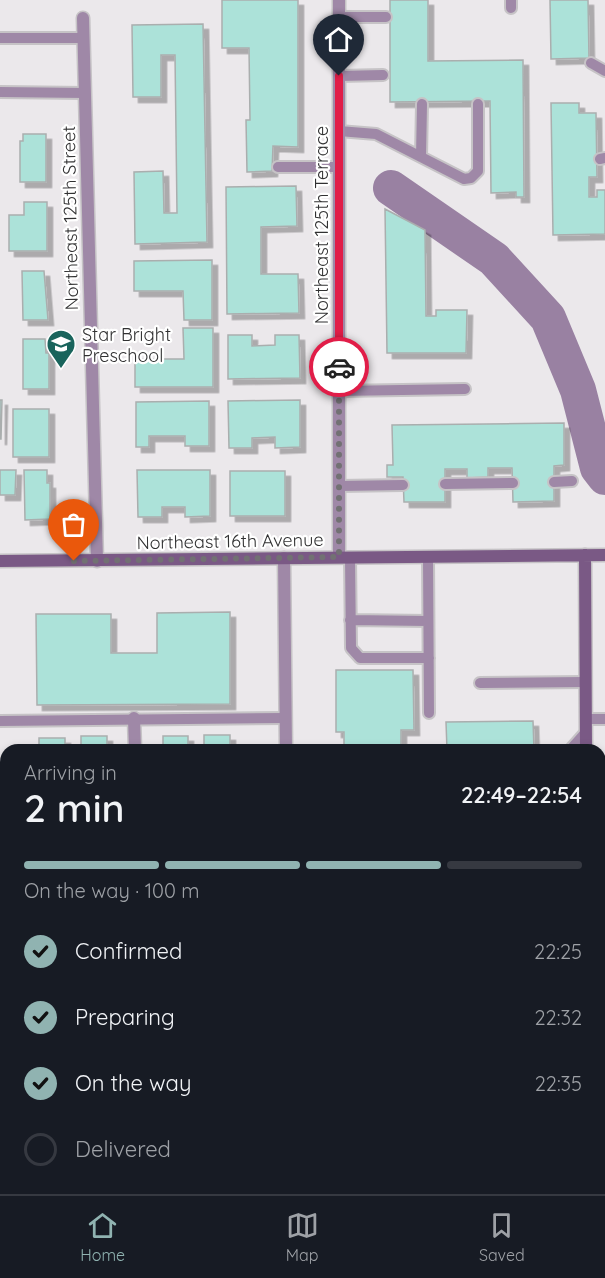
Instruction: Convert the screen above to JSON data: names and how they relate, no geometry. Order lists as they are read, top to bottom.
{
  "streets": {
    "street": ["Northeast 125th Street", "Northeast 125th Terrace", "Northeast 16th Avenue"]
  },
  "crossings": [
    ["Northeast 125th Street", "Northeast 16th Avenue"],
    ["Northeast 125th Terrace", "Northeast 16th Avenue"]
  ],
  "places": {
    "school or university": ["Star Bright Preschool"]
  },
  "page": {
    "heading": ["2 min", "Arriving in", "22:49–22:54"],
    "bar": "On the way · 100 m",
    "list": [
      ["Confirmed", "22:25"],
      ["Preparing", "22:32"],
      ["On the way", "22:35"],
      "Delivered"
    ],
    "tabs": ["Home", "Map", "Saved"]
  }
}
